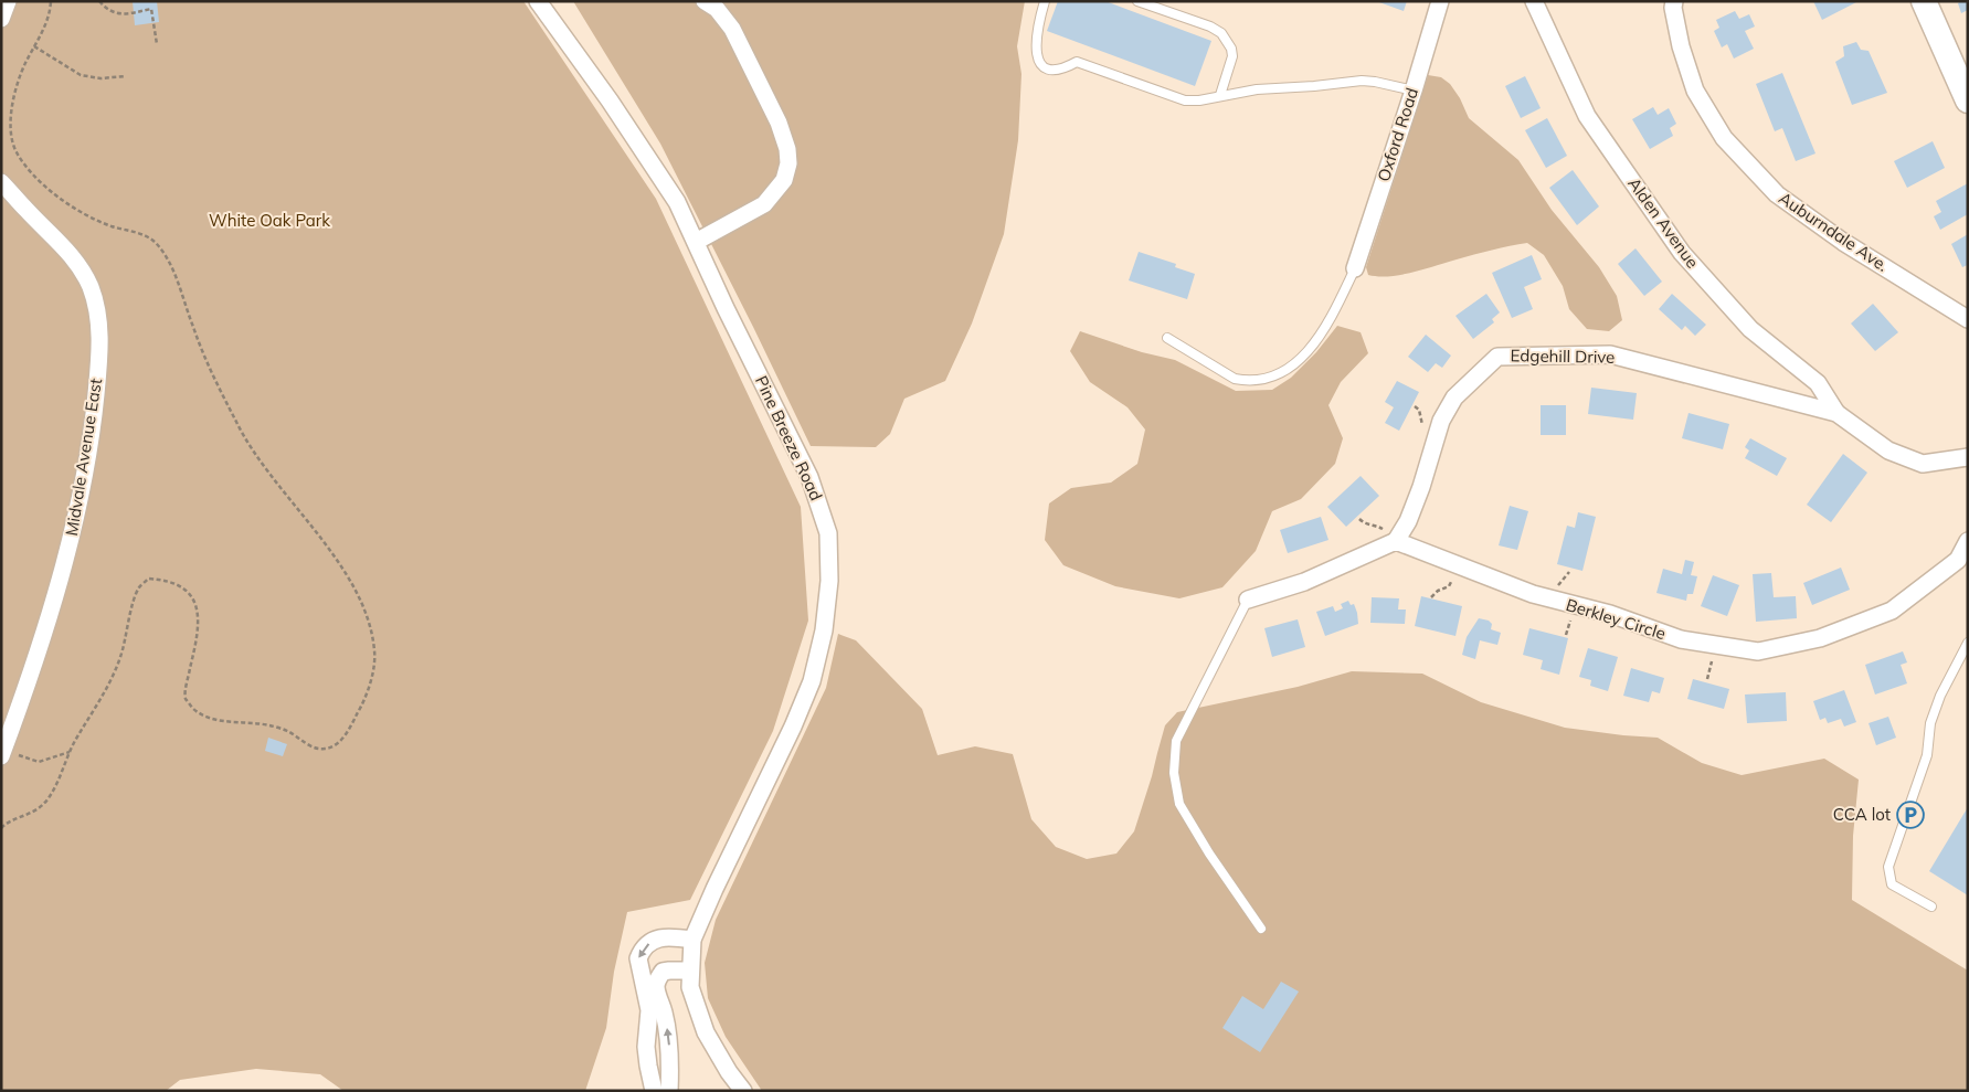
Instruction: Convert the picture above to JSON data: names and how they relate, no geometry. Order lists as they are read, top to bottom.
{
  "streets": {
    "street": [
      "Oxford Road",
      "Alden Avenue",
      "Auburndale Ave.",
      "Edgehill Drive",
      "Pine Breeze Road",
      "Midvale Avenue East",
      "Berkley Circle"
    ]
  },
  "crossings": [
    ["Alden Avenue", "Edgehill Drive"],
    ["Edgehill Drive", "Berkley Circle"]
  ],
  "parks": ["White Oak Park"],
  "places": {
    "parking": ["CCA lot"]
  }
}
